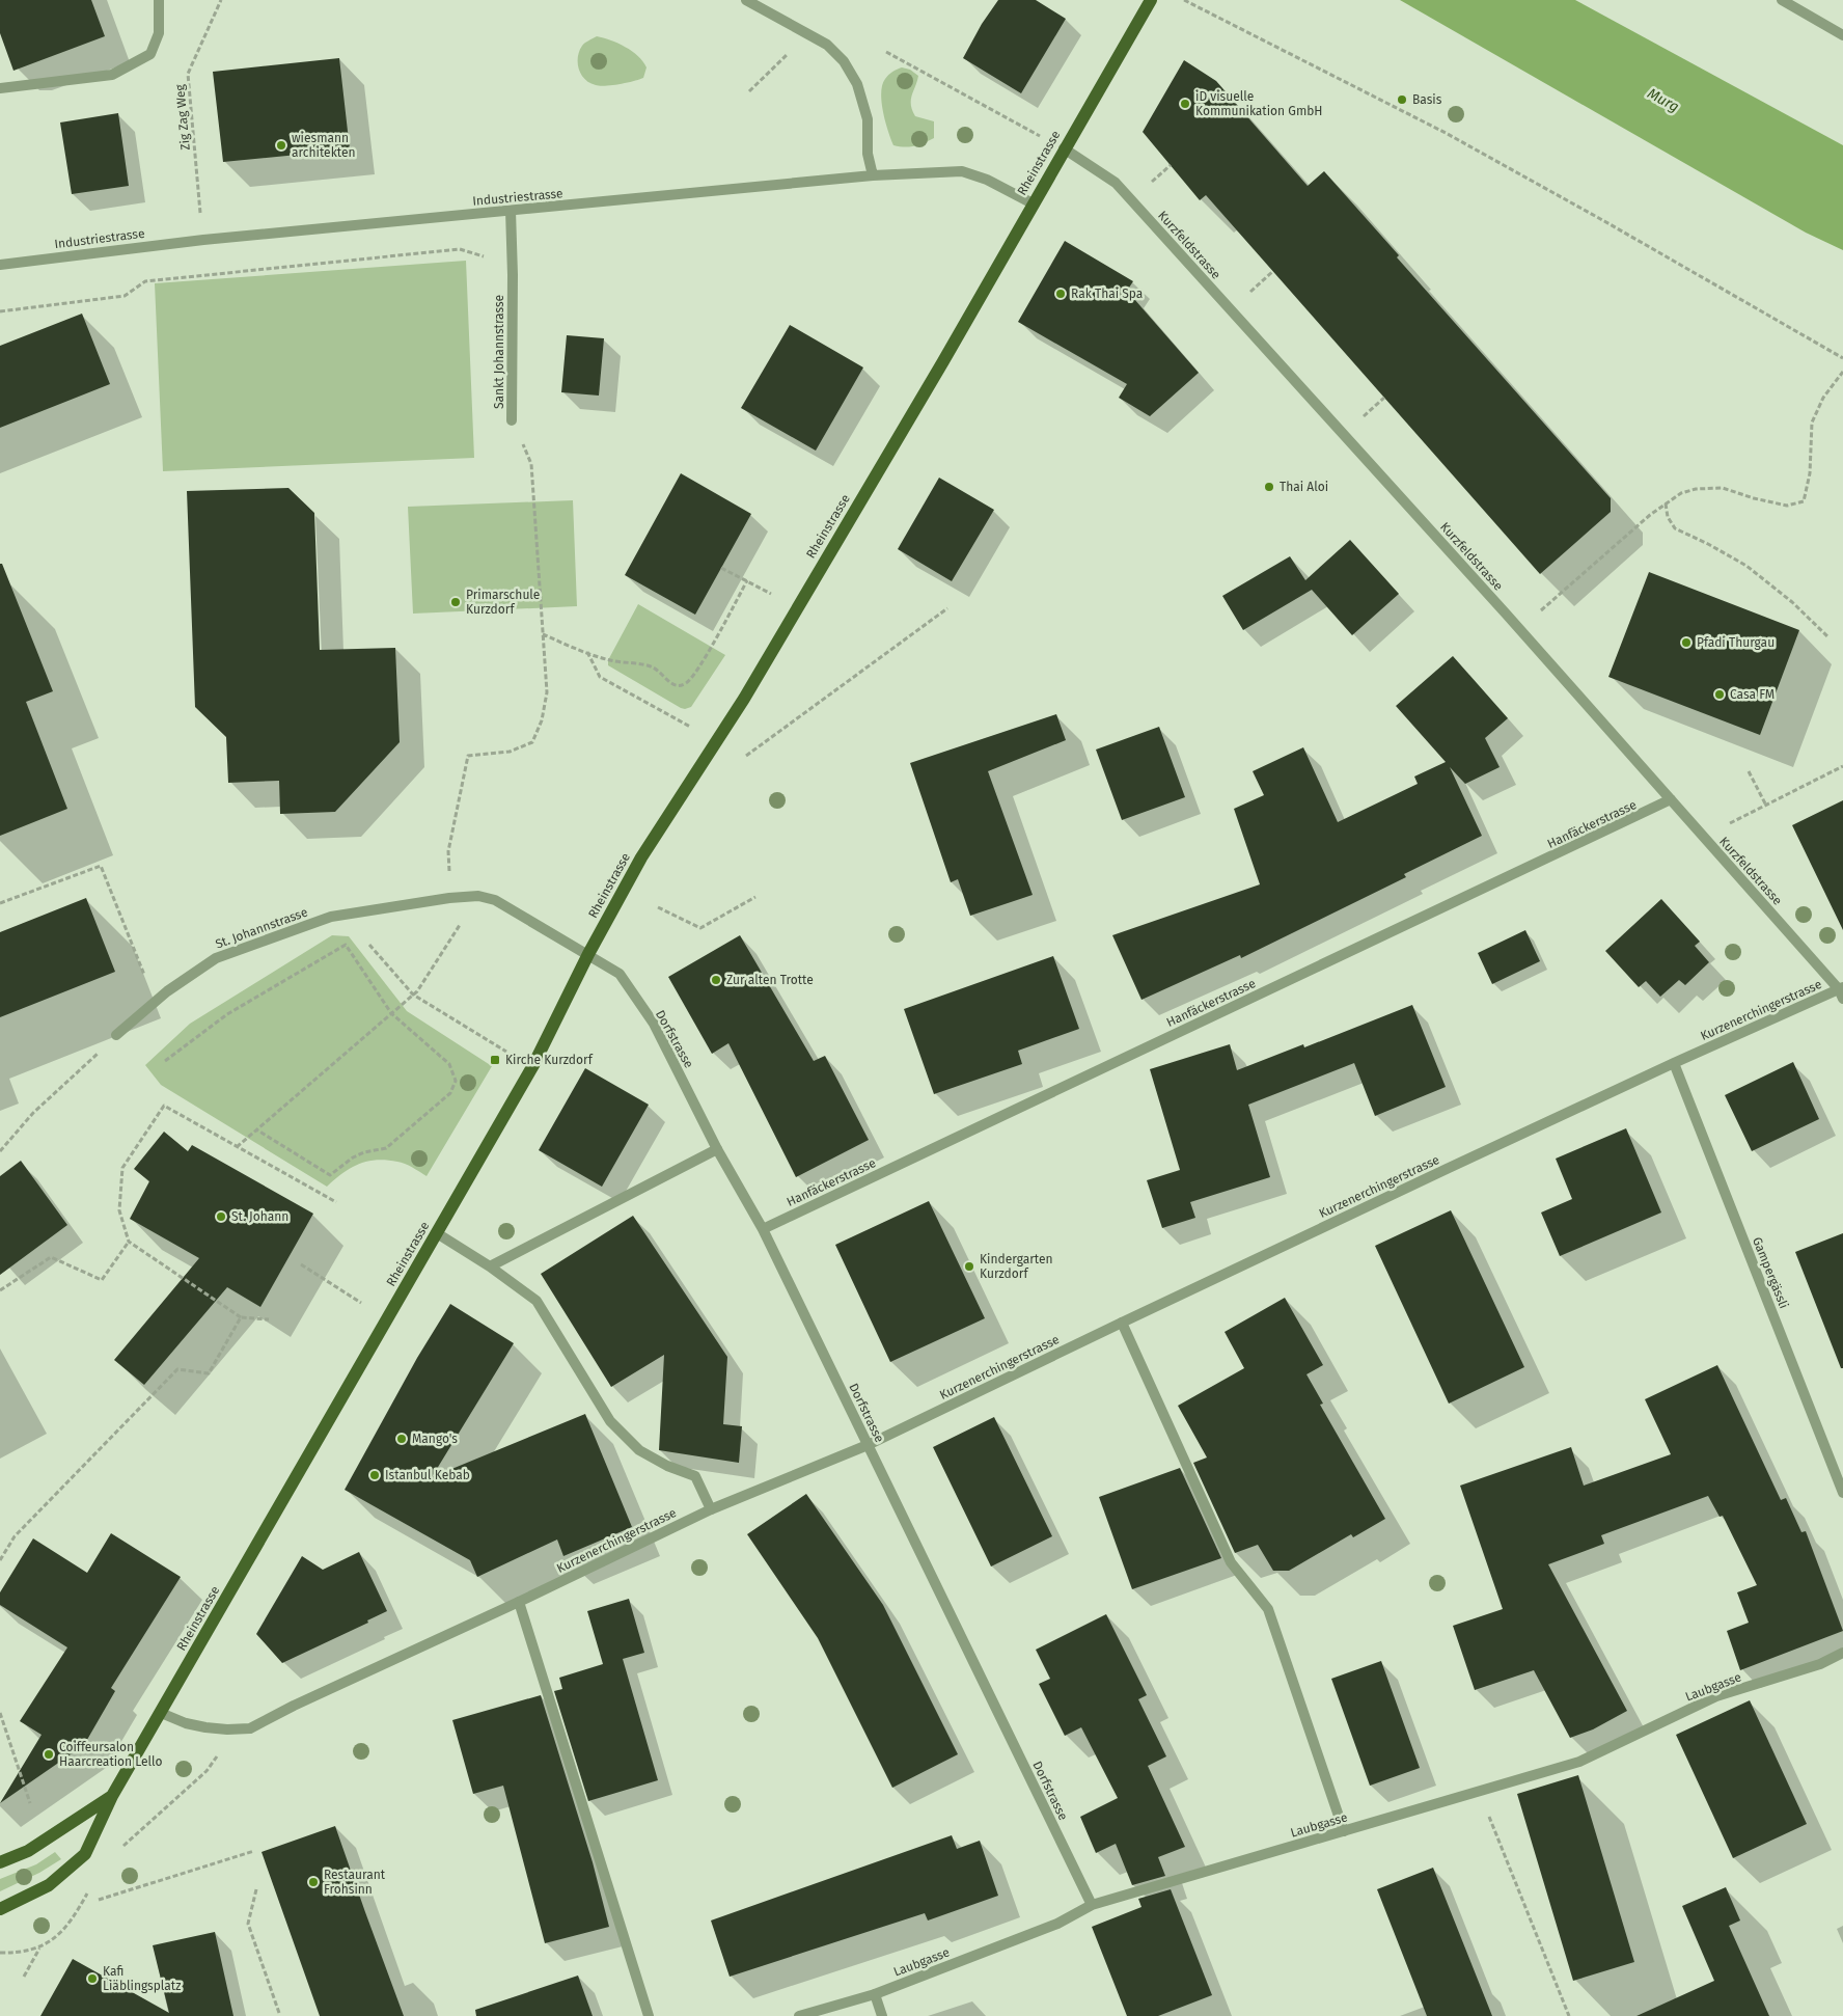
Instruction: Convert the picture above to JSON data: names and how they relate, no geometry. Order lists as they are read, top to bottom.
{
  "streets": {
    "main road": ["Rheinstrasse"],
    "street": [
      "Industriestrasse",
      "Kurzfeldstrasse",
      "Sankt Johannstrasse",
      "Hanfäckerstrasse",
      "St. Johannstrasse",
      "Kurzenerchingerstrasse",
      "Dorfstrasse",
      "Gampergässli",
      "Laubgasse"
    ],
    "path": ["Zig Zag Weg"]
  },
  "crossings": [
    ["Zig Zag Weg", "Industriestrasse"],
    ["Rheinstrasse", "Industriestrasse"],
    ["Rheinstrasse", "Kurzfeldstrasse"],
    ["Rheinstrasse", "St. Johannstrasse"],
    ["Rheinstrasse", "Kurzenerchingerstrasse"],
    ["Rheinstrasse", "Dorfstrasse"],
    ["Industriestrasse", "Sankt Johannstrasse"],
    ["Kurzfeldstrasse", "Hanfäckerstrasse"],
    ["Kurzfeldstrasse", "Kurzenerchingerstrasse"],
    ["Sankt Johannstrasse", "St. Johannstrasse"],
    ["Hanfäckerstrasse", "Dorfstrasse"],
    ["St. Johannstrasse", "Dorfstrasse"],
    ["Kurzenerchingerstrasse", "Dorfstrasse"],
    ["Kurzenerchingerstrasse", "Gampergässli"],
    ["Dorfstrasse", "Laubgasse"]
  ],
  "water": ["Murg"],
  "places": {
    "other": [
      "Basis",
      "iD visuelle Kommunikation GmbH",
      "wiesmann architekten",
      "Rak Thai Spa",
      "Thai Aloi",
      "Primarschule Kurzdorf",
      "Pfadi Thurgau",
      "Casa FM",
      "Zur alten Trotte",
      "St. Johann",
      "Kindergarten Kurzdorf",
      "Mango's",
      "Istanbul Kebab",
      "Coiffeursalon Haarcreation Lello",
      "Restaurant Frohsinn",
      "Kafi Liäblingsplatz"
    ],
    "transit": ["Kirche Kurzdorf"]
  }
}
